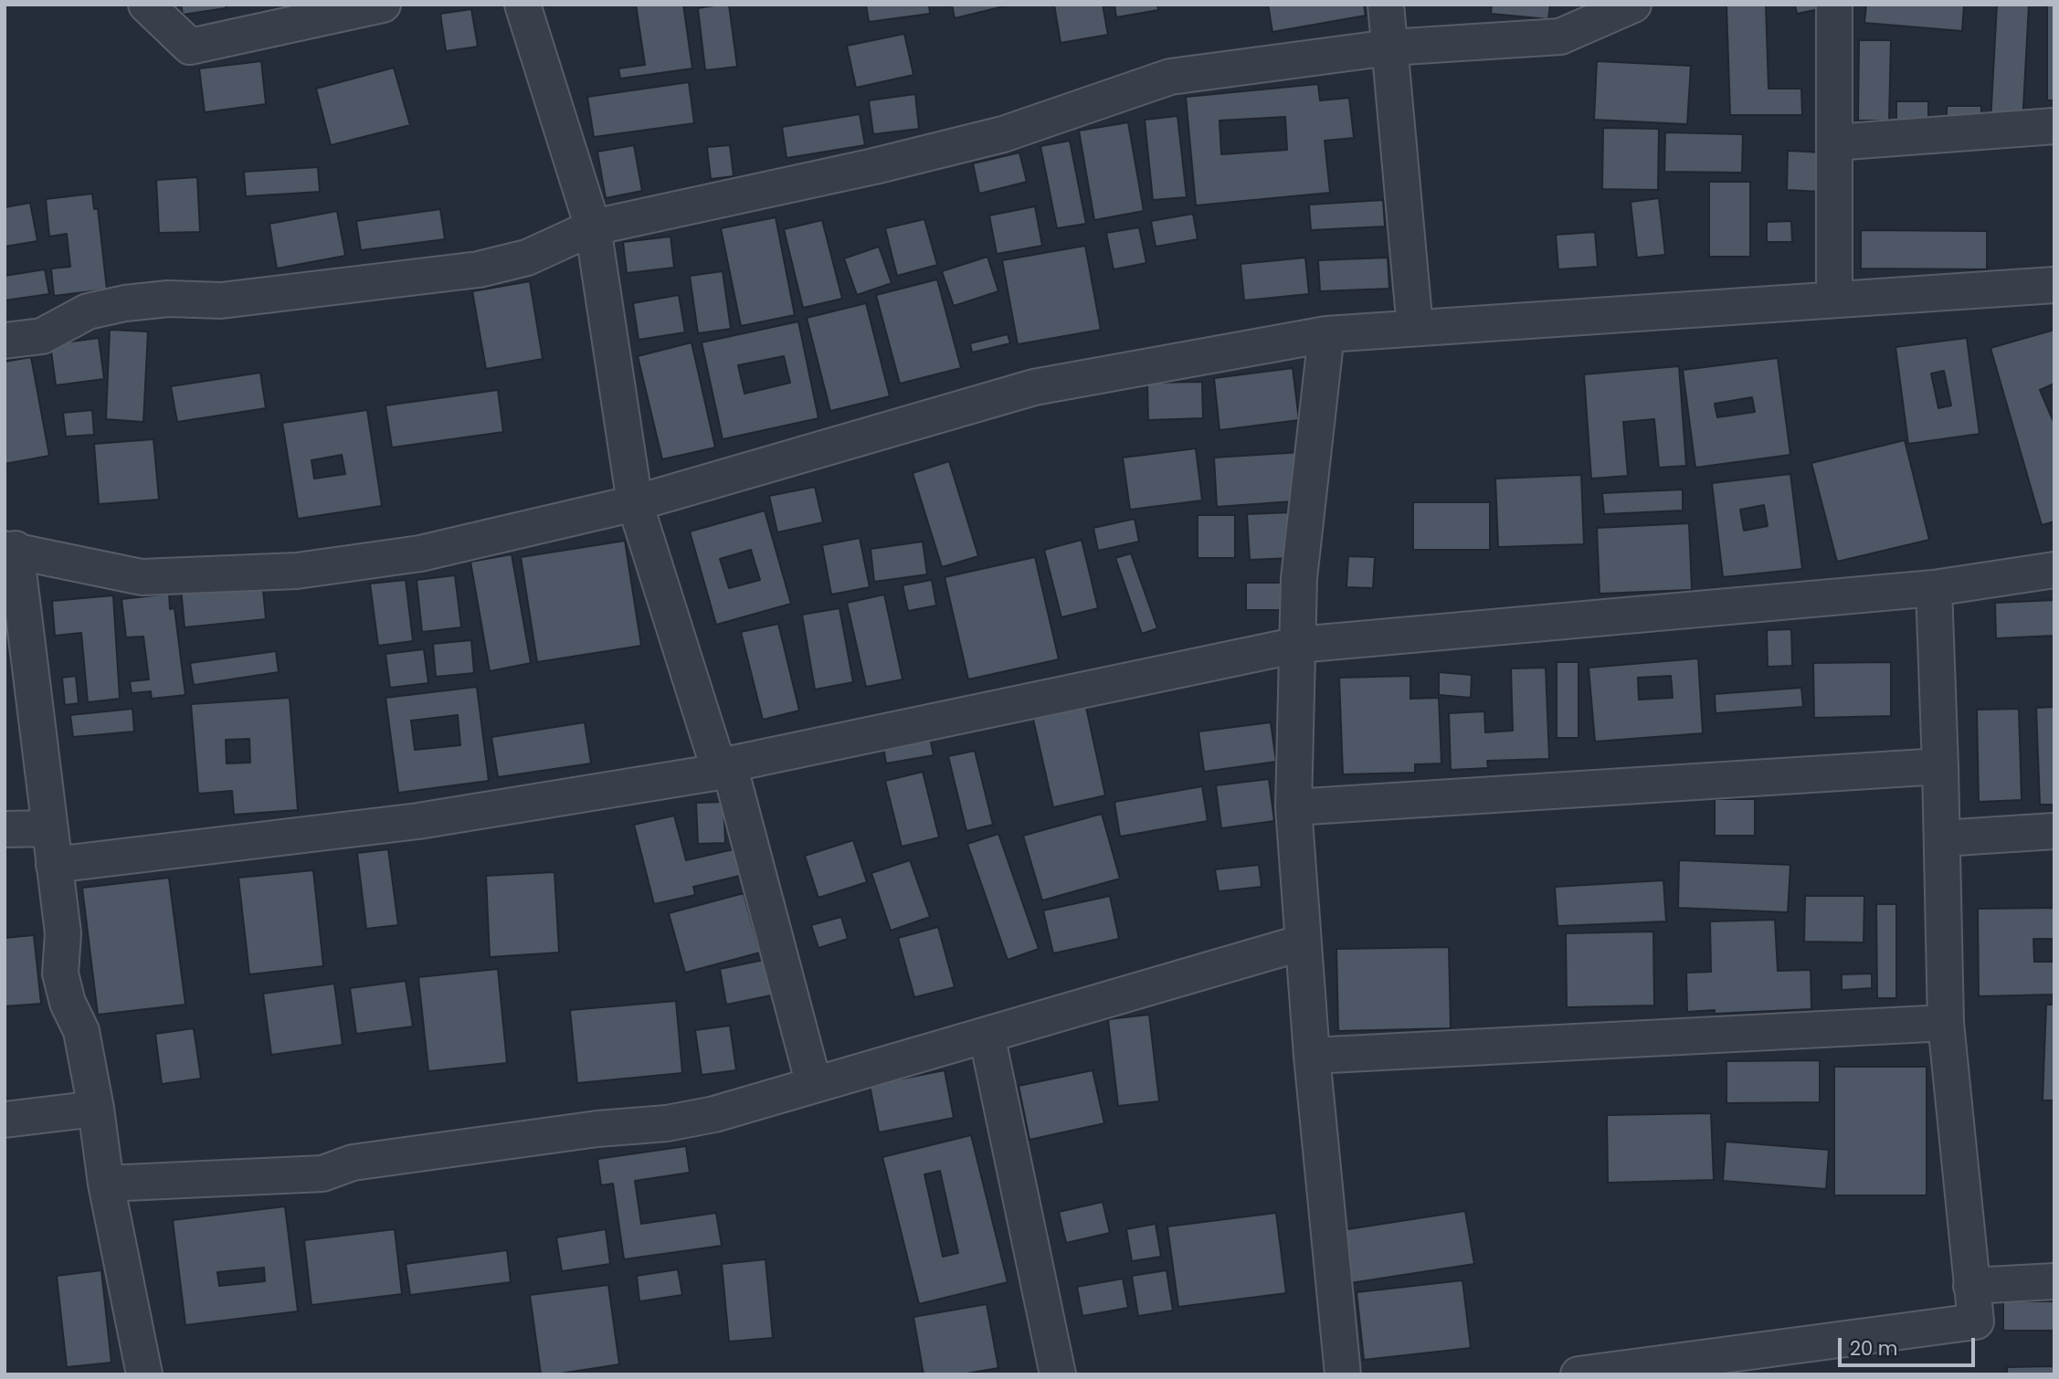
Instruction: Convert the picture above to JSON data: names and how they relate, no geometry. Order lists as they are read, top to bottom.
{
  "scale_bar": "20 m"
}
